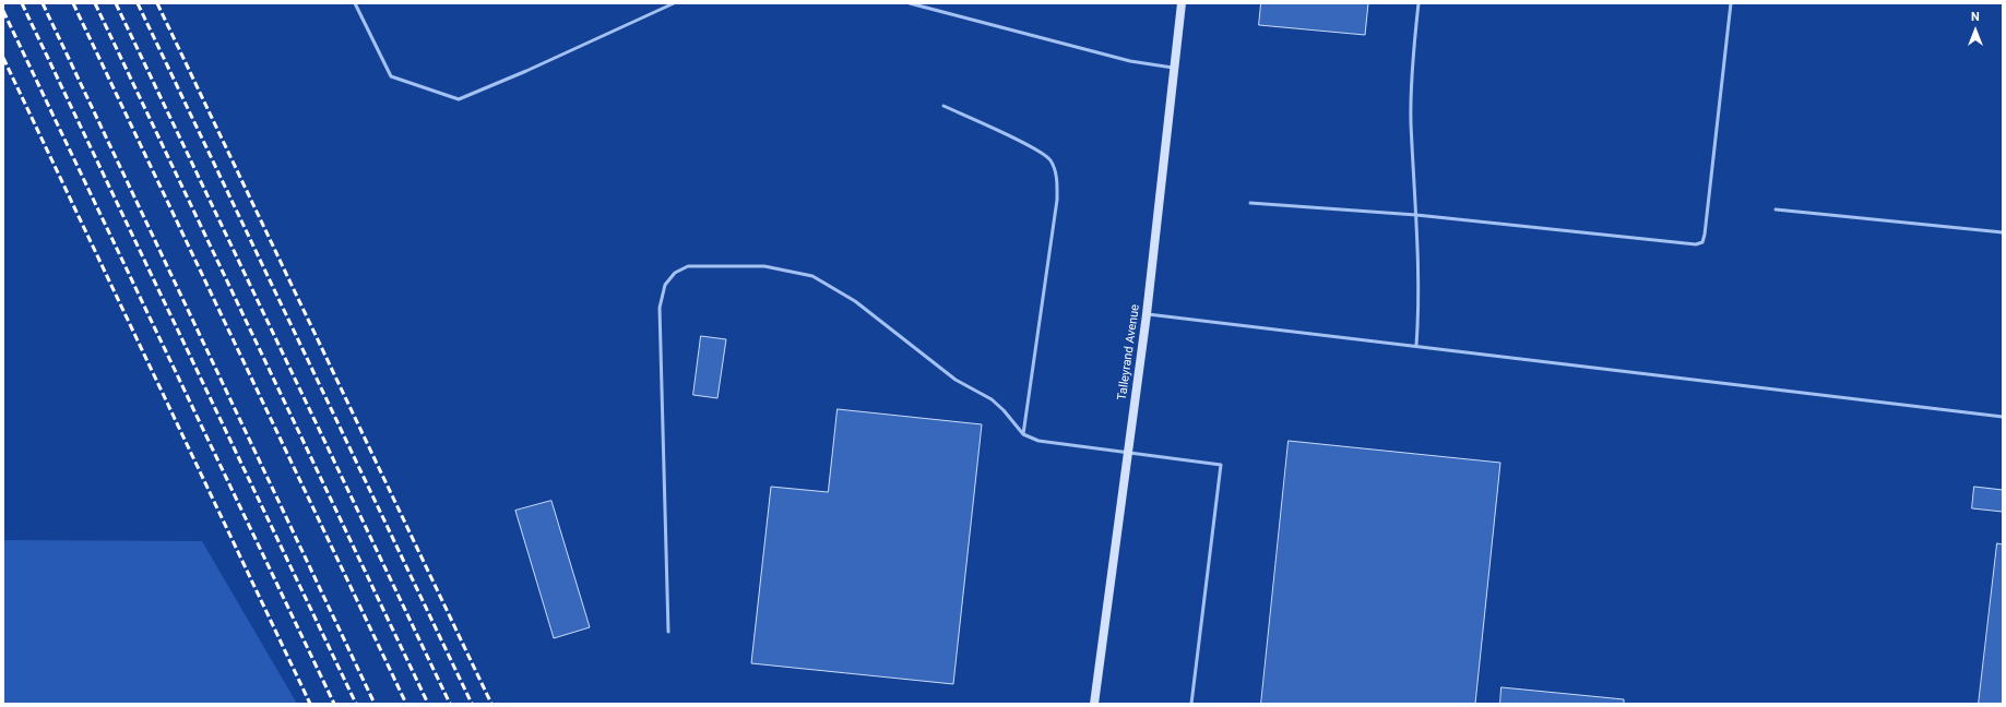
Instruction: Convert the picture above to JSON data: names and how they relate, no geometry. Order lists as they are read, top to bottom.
{
  "streets": {
    "street": ["Talleyrand Avenue"]
  },
  "north": "top"
}
